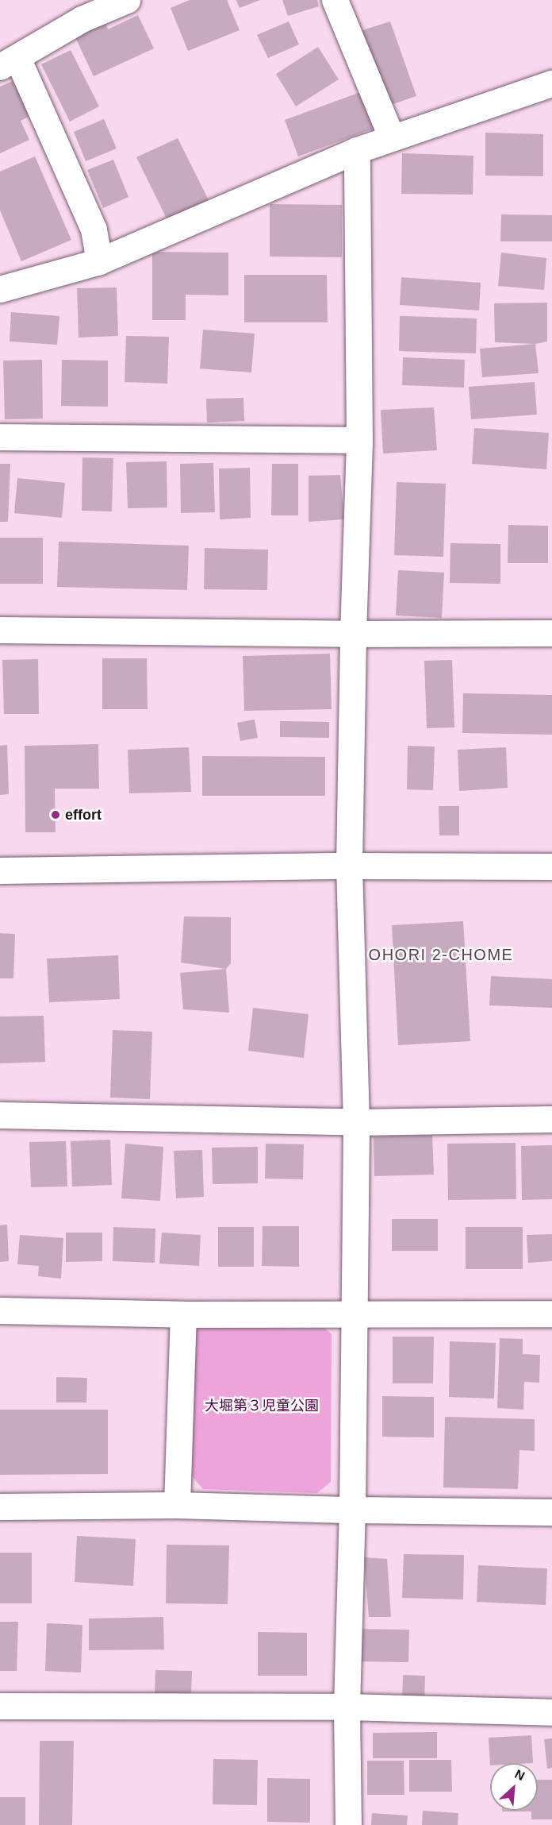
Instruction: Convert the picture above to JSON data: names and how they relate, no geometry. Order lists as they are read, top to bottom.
{
  "districts": ["OHORI 2-CHOME"],
  "parks": ["大堀第３児童公園"],
  "places": ["effort"],
  "north": "top right"
}
